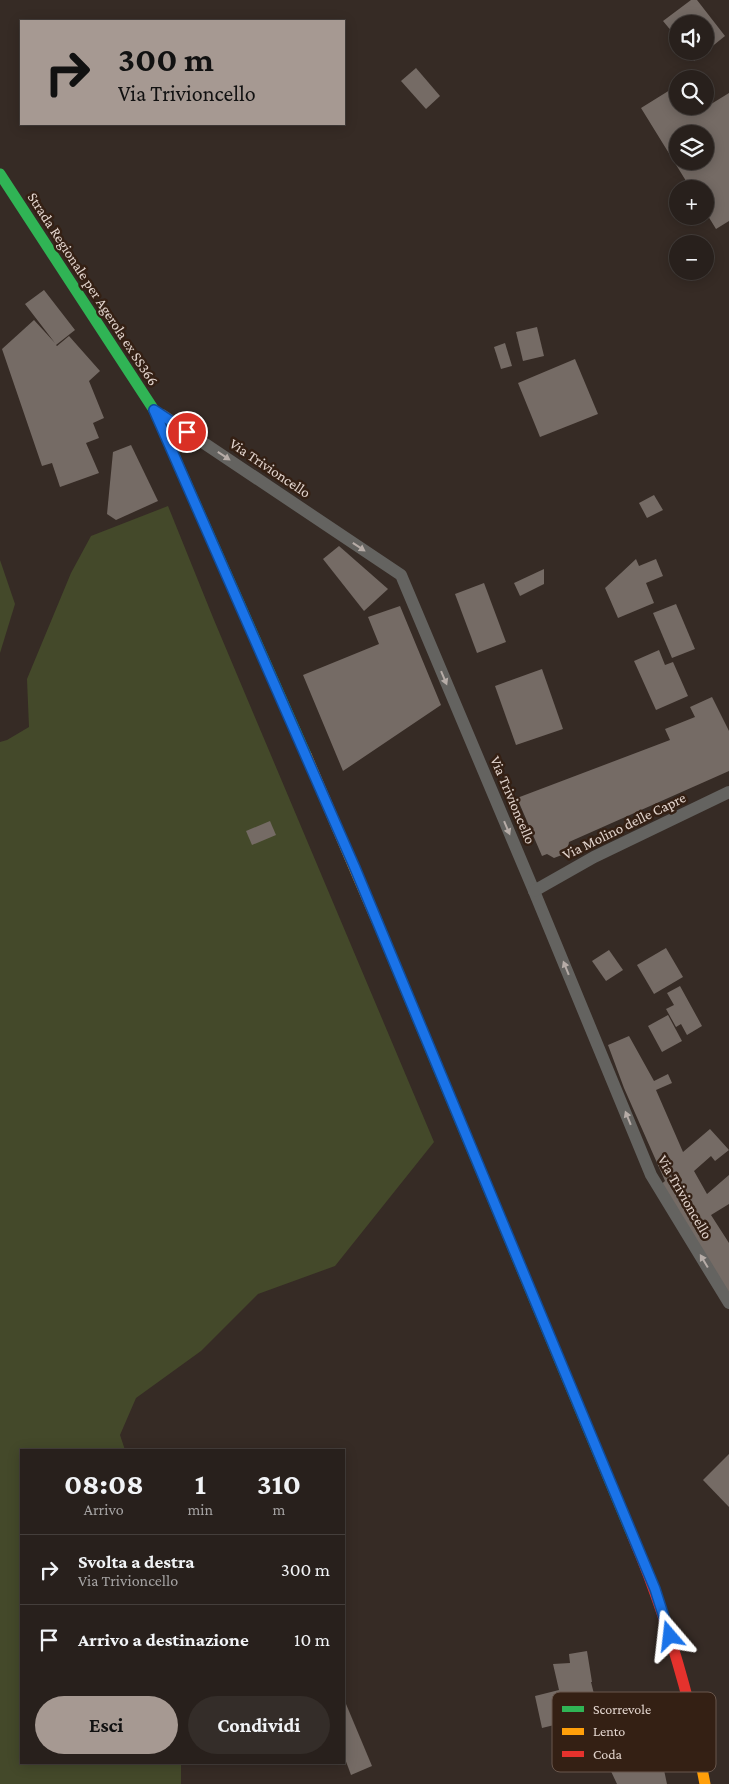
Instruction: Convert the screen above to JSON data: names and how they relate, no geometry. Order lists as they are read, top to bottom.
{
  "streets": {
    "main road": ["Strada Regionale per Agerola ex SS366"],
    "lane": ["Via Trivioncello", "Via Molino delle Capre"]
  },
  "crossings": [
    ["Strada Regionale per Agerola ex SS366", "Via Trivioncello"],
    ["Via Trivioncello", "Via Molino delle Capre"]
  ],
  "legend": ["Scorrevole", "Lento", "Coda"],
  "page": {
    "map_buttons": ["+", "−"],
    "turn": ["300 m", "Via Trivioncello"],
    "eta": [
      "08:08",
      "Arrivo",
      "1",
      "min",
      "310",
      "m"
    ],
    "list": [
      {
        "name": "Svolta a destra",
        "note": "Via Trivioncello",
        "value": "300 m"
      },
      {
        "name": "Arrivo a destinazione",
        "value": "10 m"
      }
    ],
    "buttons": ["Esci", "Condividi"]
  }
}
